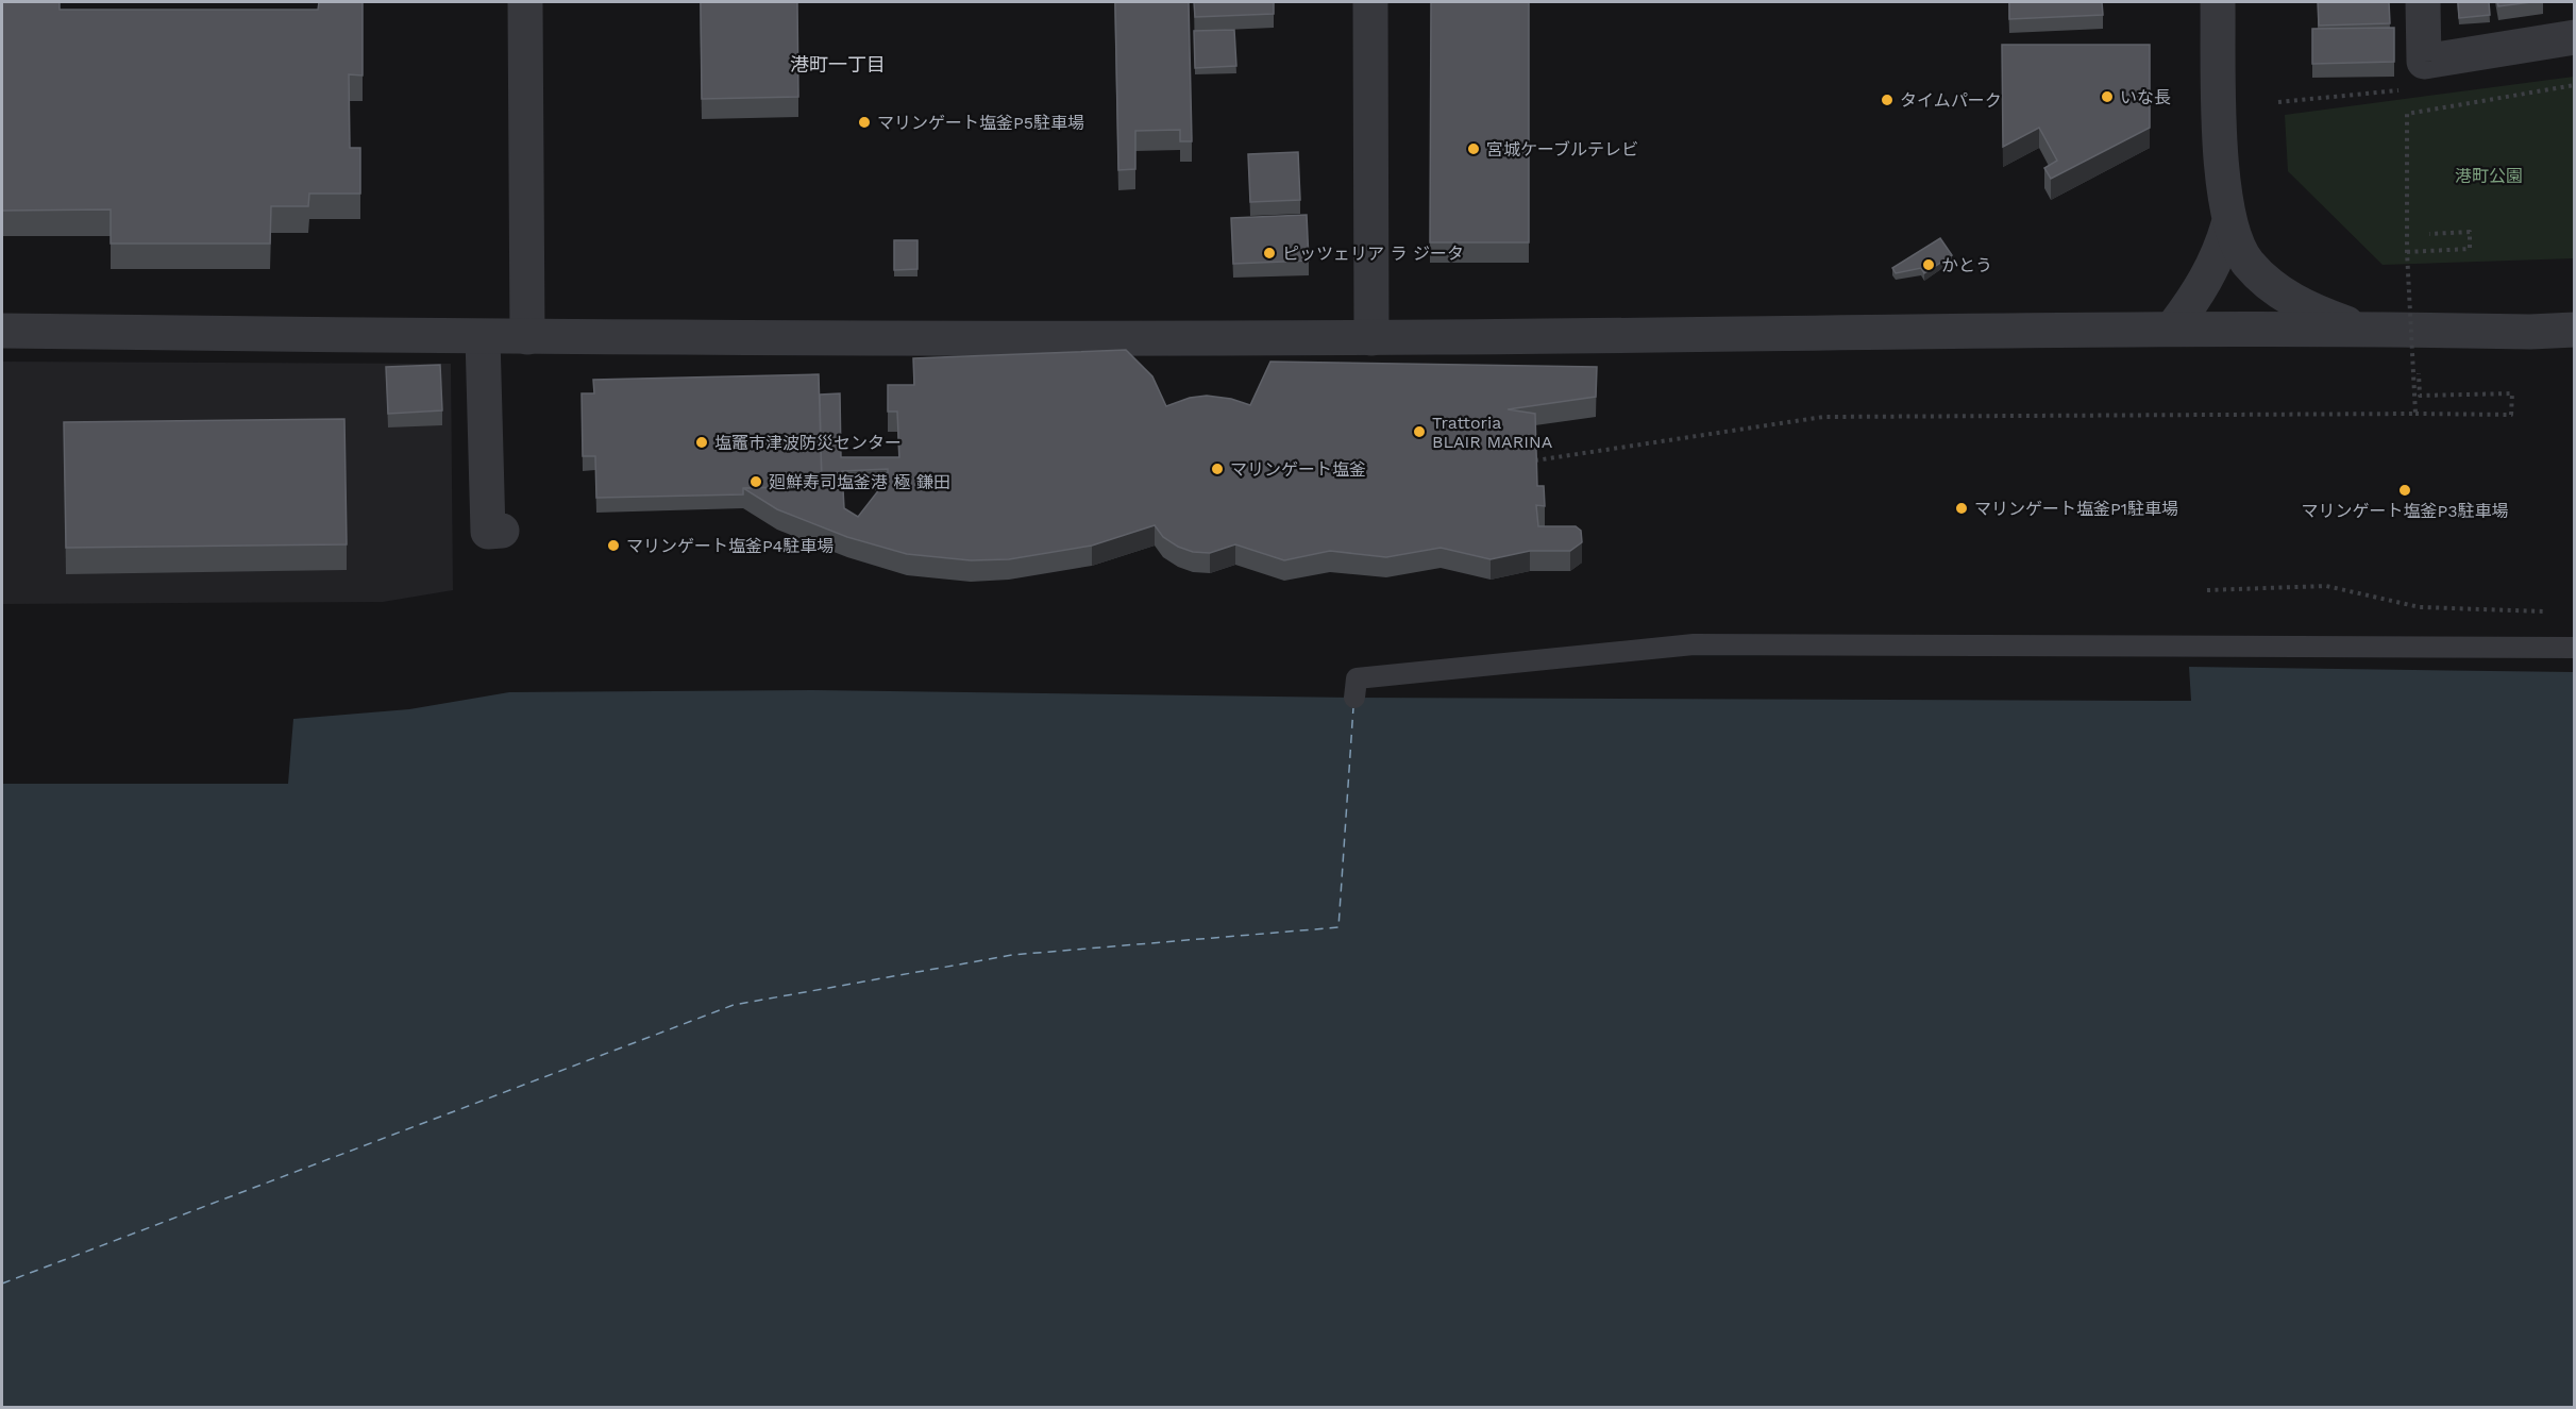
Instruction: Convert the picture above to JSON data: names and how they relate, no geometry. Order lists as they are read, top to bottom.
{
  "districts": ["港町一丁目"],
  "parks": ["港町公園"],
  "places": [
    "いな長",
    "タイムパーク",
    "マリンゲート塩釜P5駐車場",
    "宮城ケーブルテレビ",
    "ピッツェリア ラ ジータ",
    "かとう",
    "Trattoria BLAIR MARINA",
    "塩竈市津波防災センター",
    "マリンゲート塩釜",
    "廻鮮寿司塩釜港 極 鎌田",
    "マリンゲート塩釜P3駐車場",
    "マリンゲート塩釜P1駐車場",
    "マリンゲート塩釜P4駐車場"
  ]
}
